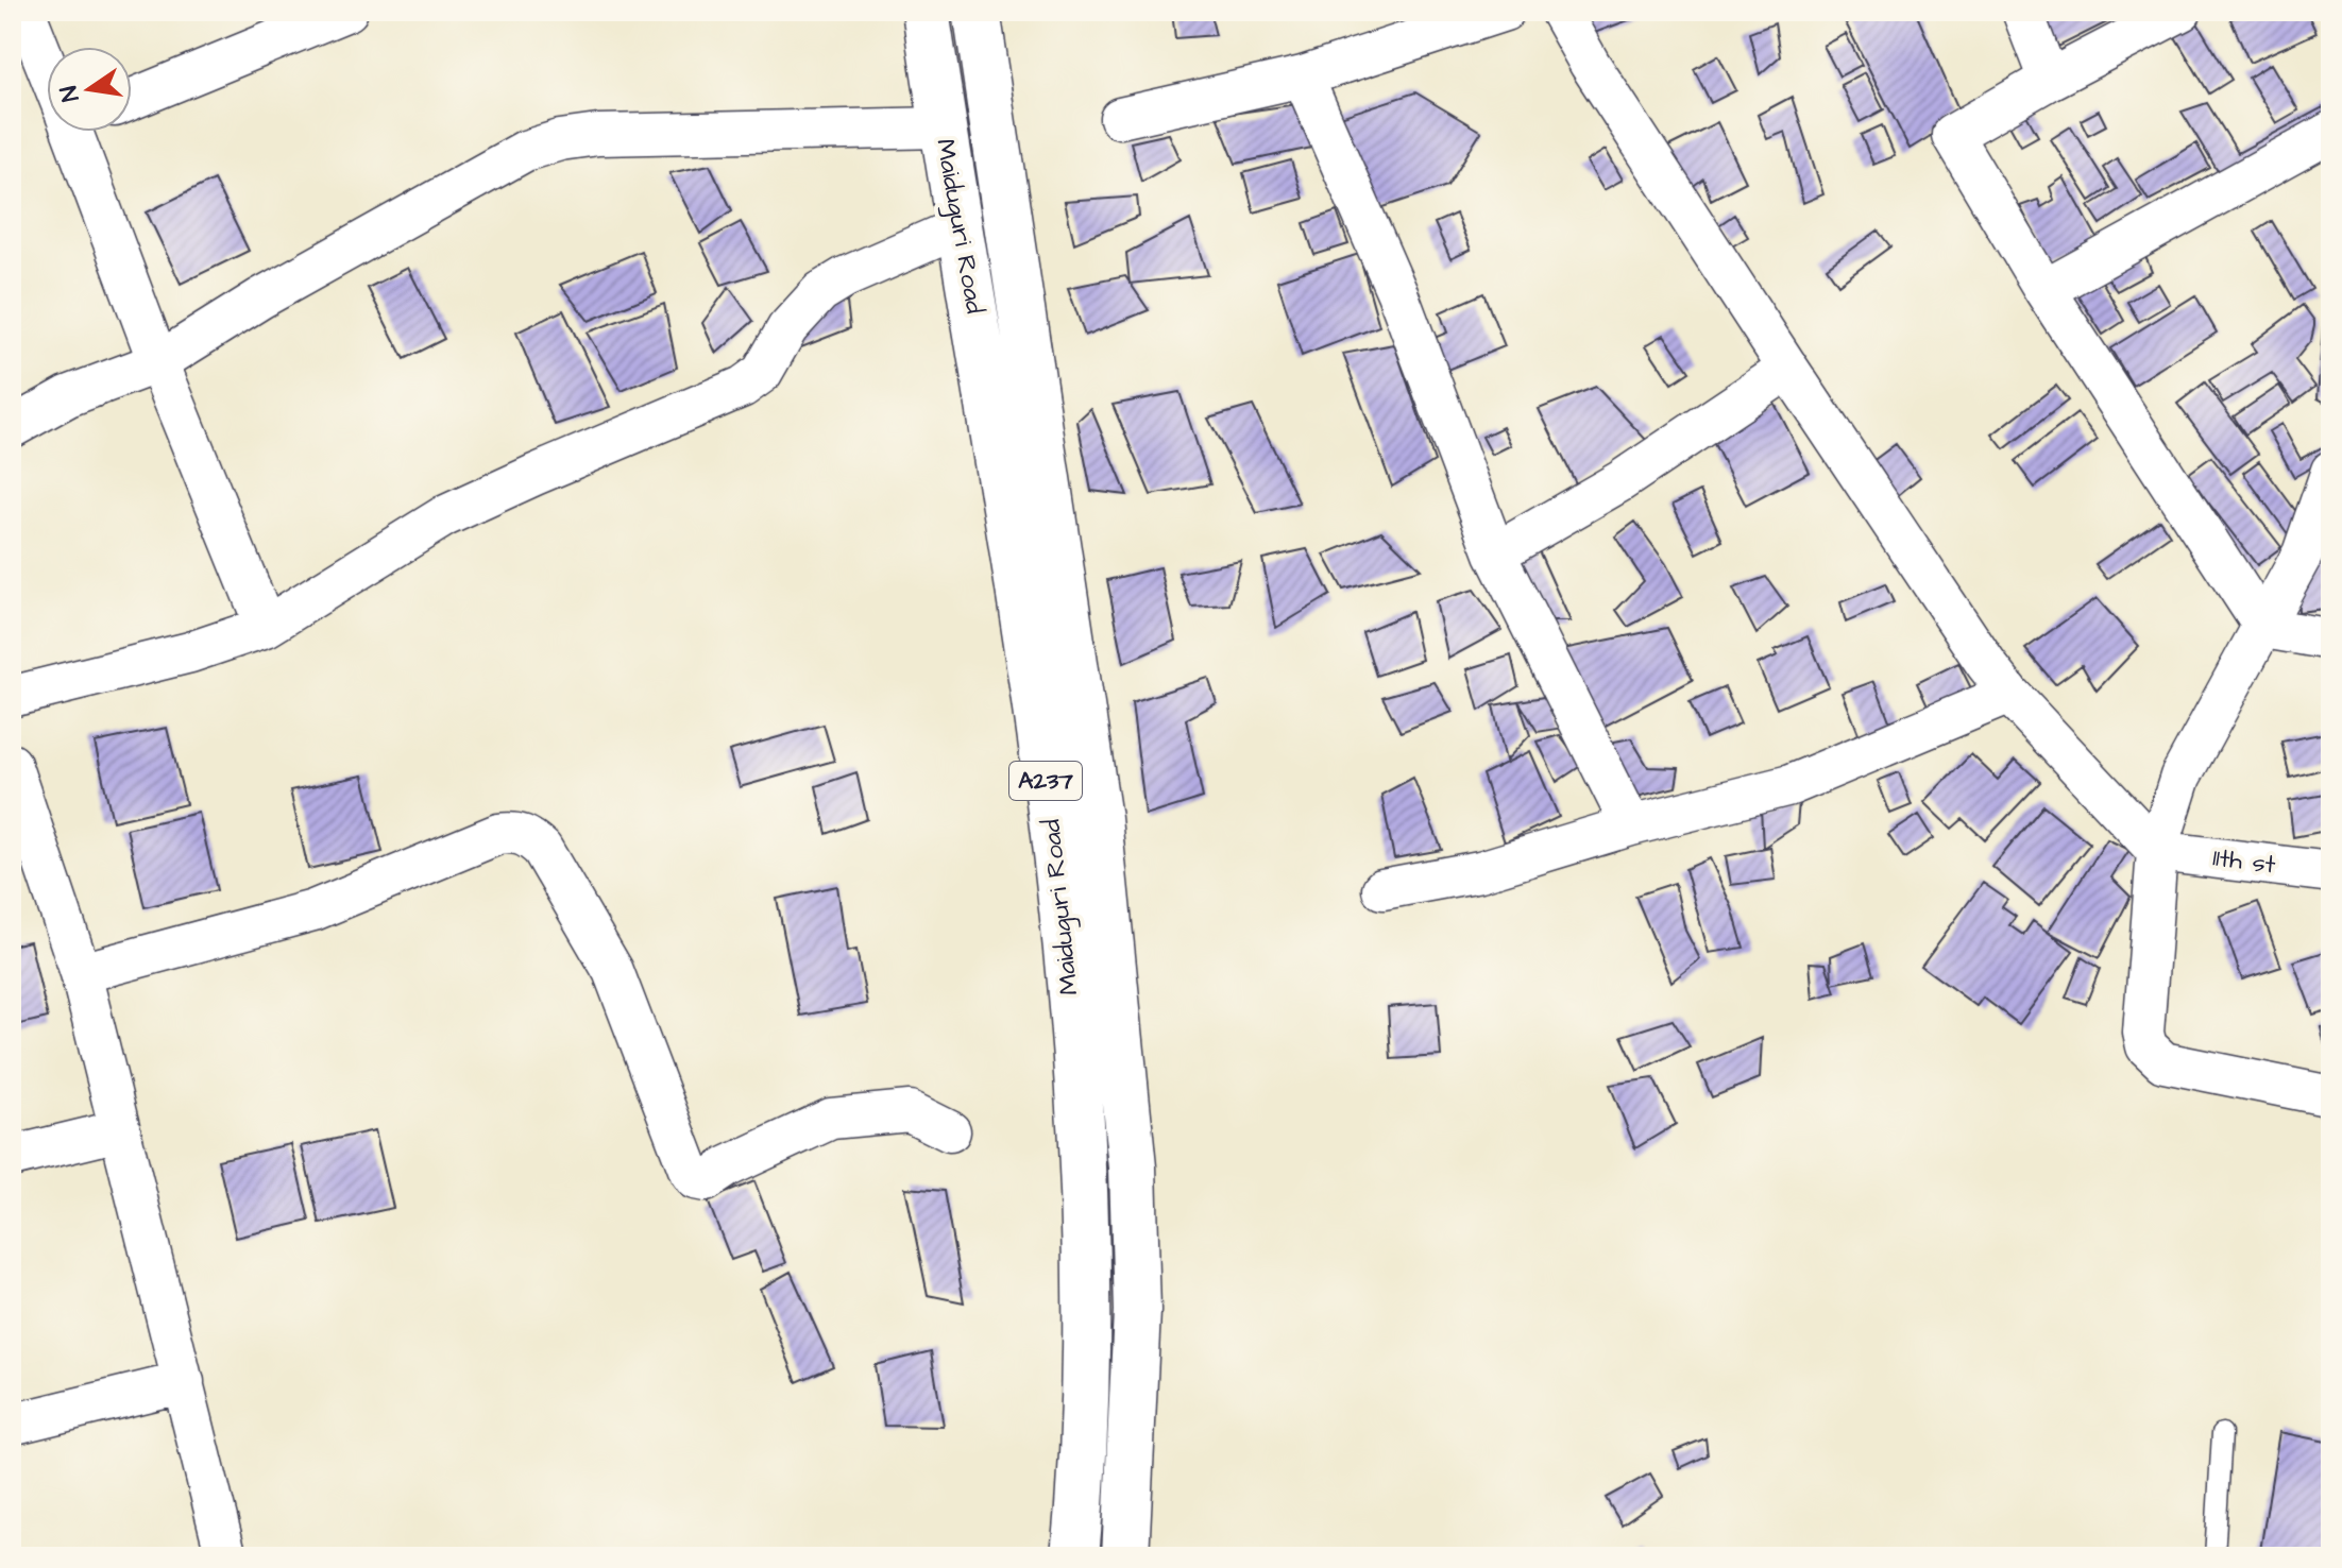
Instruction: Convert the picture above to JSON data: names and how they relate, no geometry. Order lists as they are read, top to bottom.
{
  "streets": {
    "highway": ["Maiduguri Road", "A237"],
    "street": ["11th st"]
  },
  "north": "left"
}
